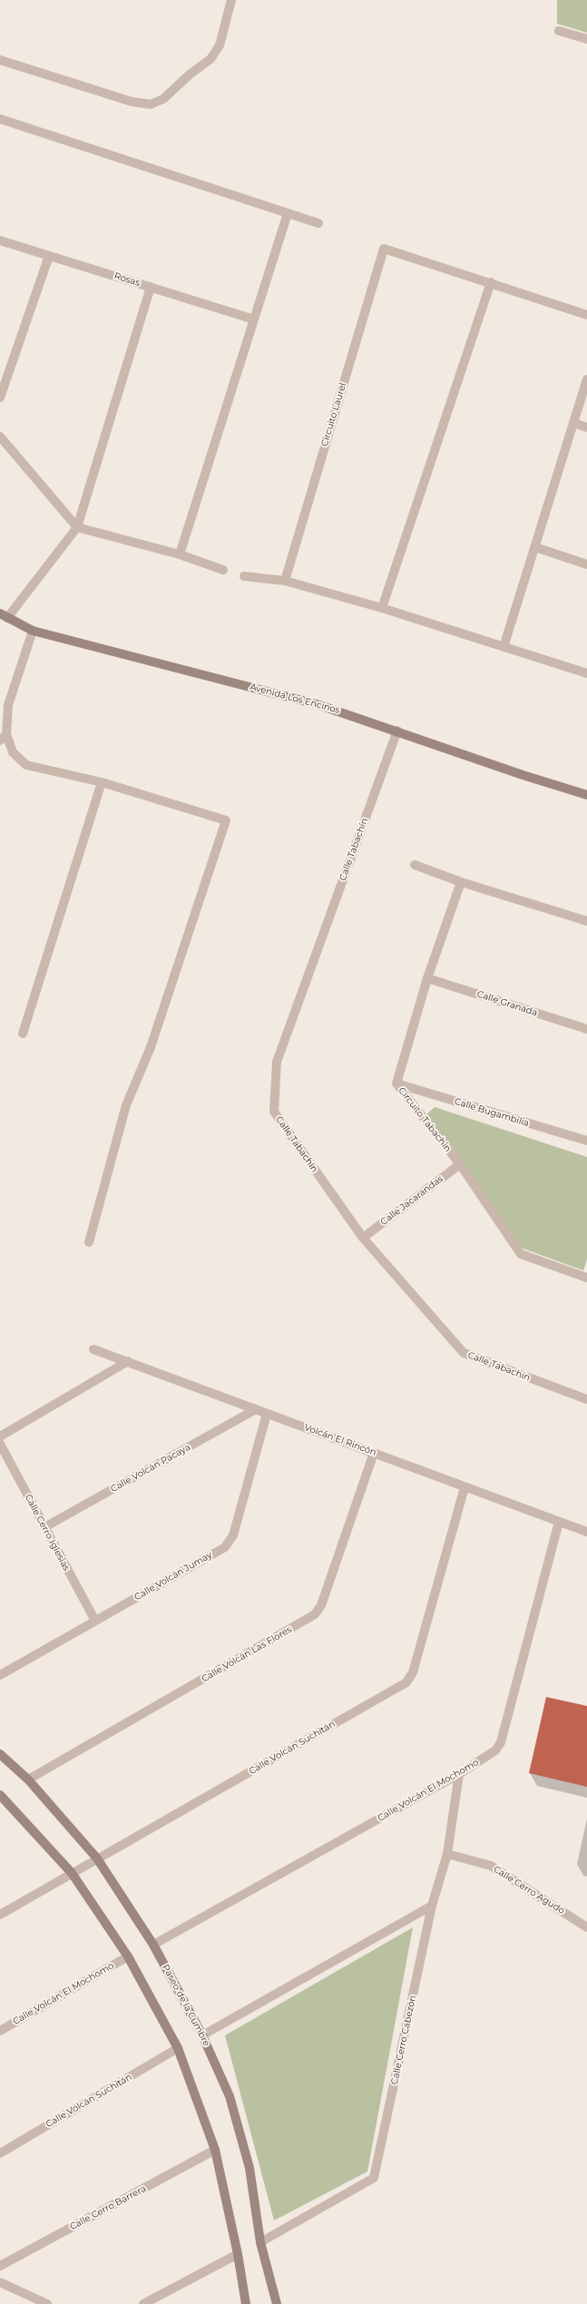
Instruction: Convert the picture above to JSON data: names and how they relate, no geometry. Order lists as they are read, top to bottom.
{
  "streets": {
    "street": [
      "Rosas",
      "Circuito Laurel",
      "Avenida Los Encinos",
      "Calle Tabachín",
      "Calle Granada",
      "Calle Bugambilia",
      "Circuito Tabachin",
      "Calle Jacarandas",
      "Volcán El Rincón",
      "Calle Volcán Pacaya",
      "Calle Cerro Iglesias",
      "Calle Volcán Jumay",
      "Calle Volcán Las Flores",
      "Calle Volcán Suchitán",
      "Calle Volcán El Mochomo",
      "Calle Cerro Agudo",
      "Paseo de la Cumbre",
      "Calle Cerro Cabezón",
      "Calle Cerro Barrera"
    ]
  },
  "crossings": [
    ["Avenida Los Encinos", "Calle Tabachín"],
    ["Calle Tabachín", "Calle Jacarandas"],
    ["Calle Granada", "Circuito Tabachin"],
    ["Calle Bugambilia", "Circuito Tabachin"],
    ["Circuito Tabachin", "Calle Jacarandas"],
    ["Volcán El Rincón", "Calle Volcán Pacaya"],
    ["Volcán El Rincón", "Calle Volcán Jumay"],
    ["Volcán El Rincón", "Calle Volcán Las Flores"],
    ["Volcán El Rincón", "Calle Volcán Suchitán"],
    ["Volcán El Rincón", "Calle Volcán El Mochomo"],
    ["Calle Volcán Pacaya", "Calle Cerro Iglesias"],
    ["Calle Cerro Iglesias", "Calle Volcán Jumay"],
    ["Calle Volcán Las Flores", "Paseo de la Cumbre"],
    ["Calle Volcán Suchitán", "Paseo de la Cumbre"],
    ["Calle Volcán El Mochomo", "Paseo de la Cumbre"],
    ["Calle Volcán El Mochomo", "Calle Cerro Cabezón"],
    ["Calle Cerro Agudo", "Calle Cerro Cabezón"],
    ["Paseo de la Cumbre", "Calle Cerro Cabezón"]
  ]
}
